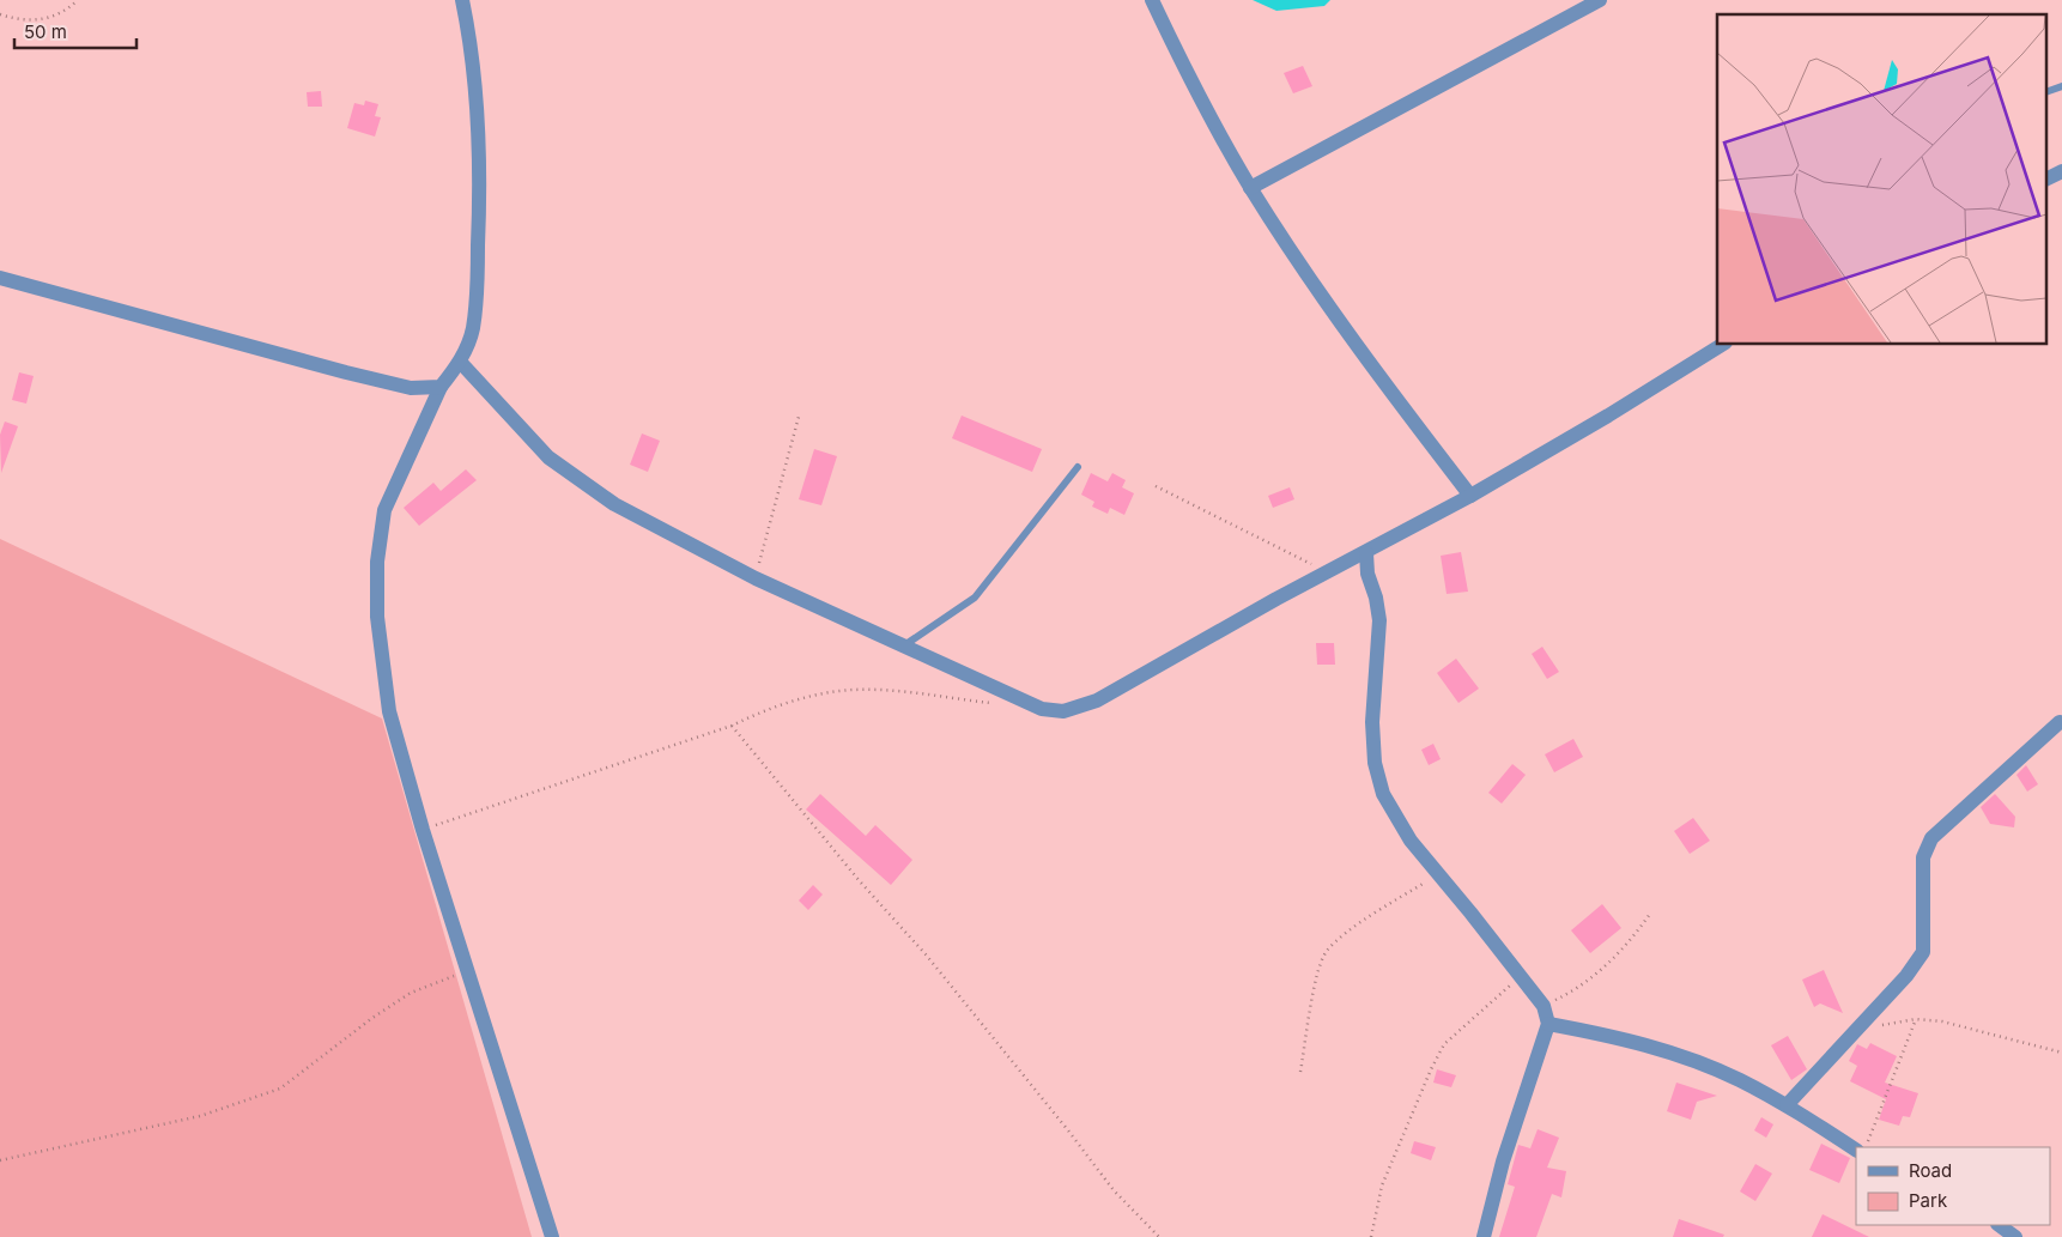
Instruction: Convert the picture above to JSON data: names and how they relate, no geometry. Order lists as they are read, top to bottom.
{
  "legend": ["Road", "Park"],
  "scale_bar": "50 m"
}
